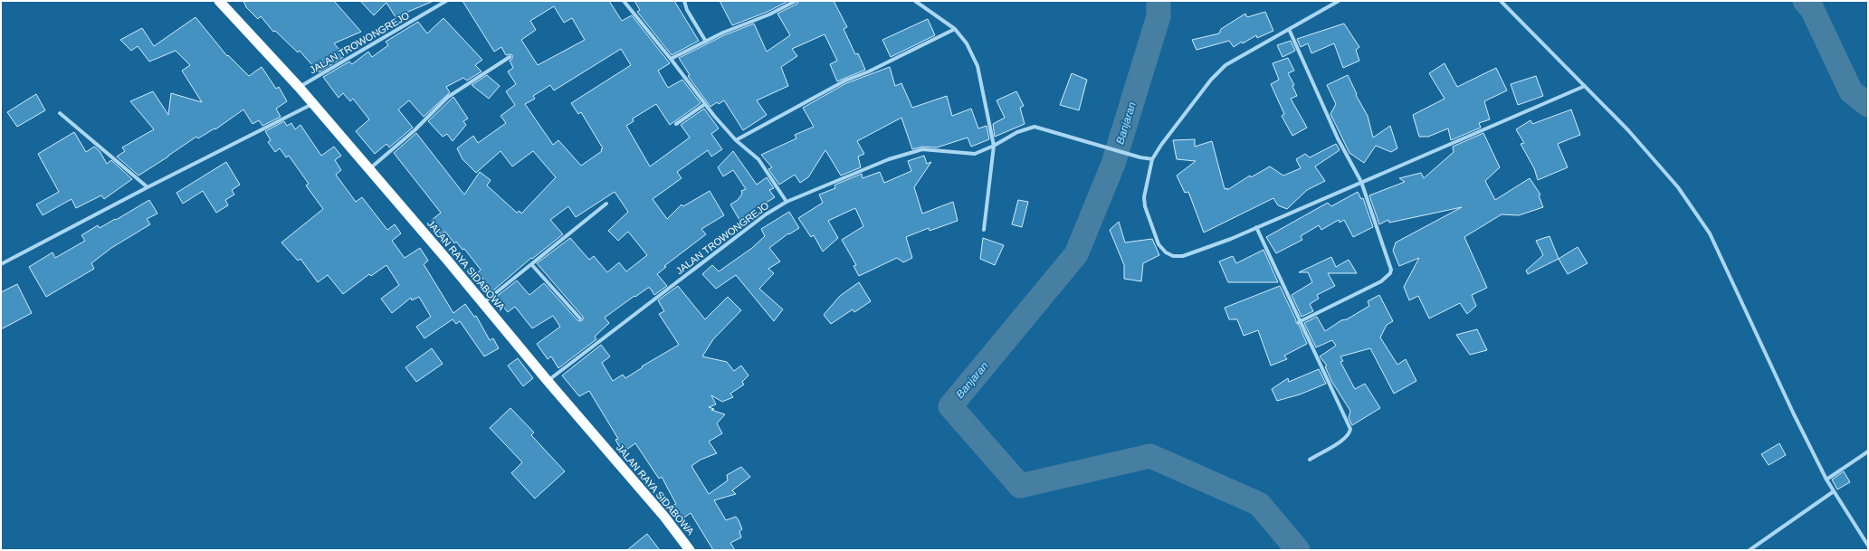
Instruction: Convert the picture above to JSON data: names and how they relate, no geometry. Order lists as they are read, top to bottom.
{
  "streets": {
    "highway": ["JALAN RAYA SIDABOWA"],
    "street": ["JALAN TROWONGREJO"]
  },
  "crossings": [
    ["JALAN TROWONGREJO", "JALAN RAYA SIDABOWA"]
  ],
  "water": ["Banjaran"]
}
